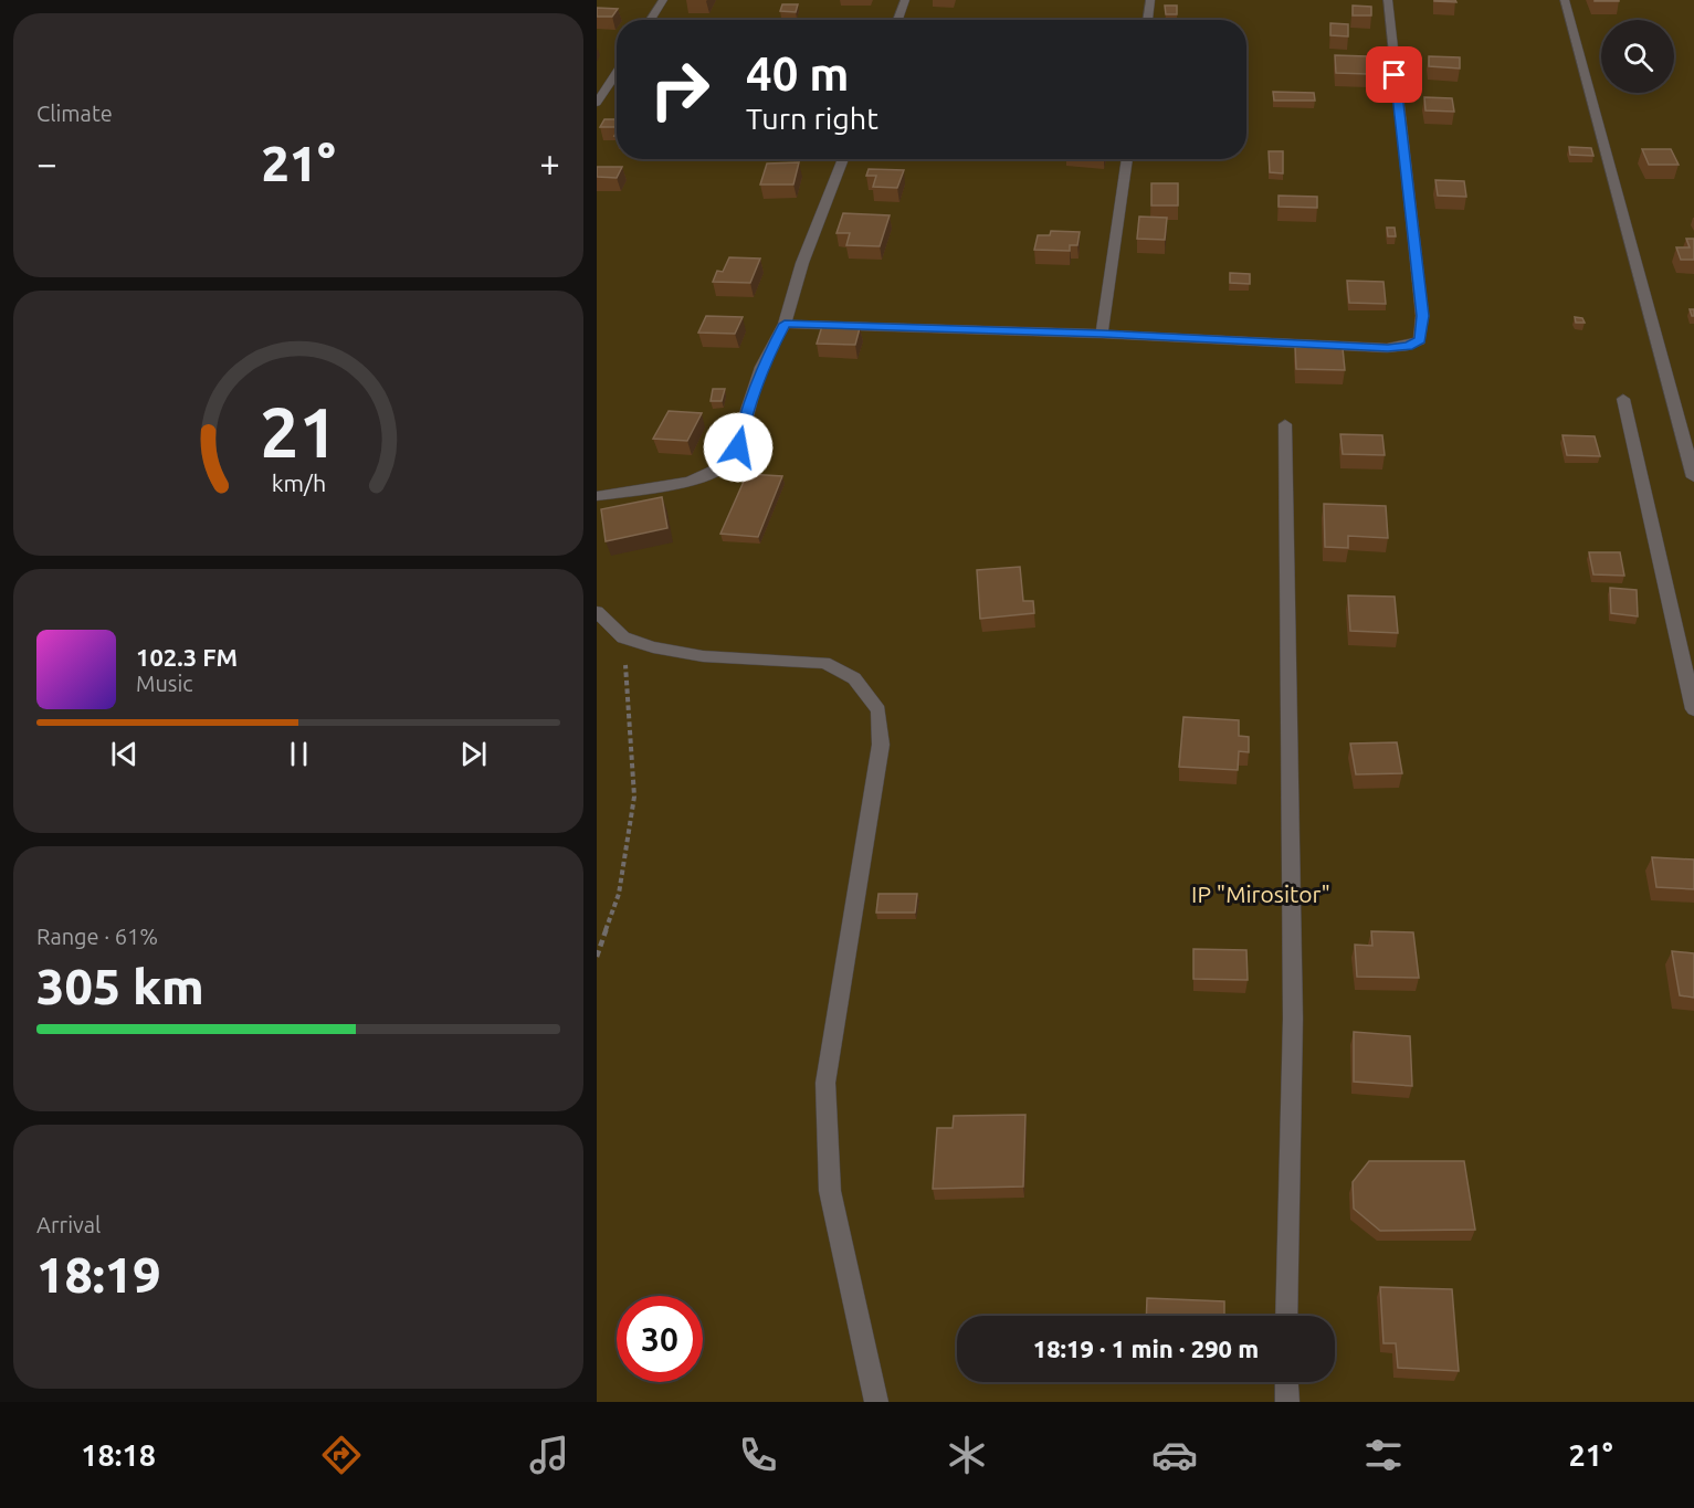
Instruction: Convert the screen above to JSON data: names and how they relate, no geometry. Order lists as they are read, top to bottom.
{
  "parks": ["IP \"Mirositor\""],
  "page": {
    "tile": [
      "Climate",
      ["Range · 61%", "305 km"],
      ["Arrival", "18:19"]
    ],
    "turn": ["40 m", "Turn right"],
    "heat": ["−", "21°", "+"],
    "song": ["102.3 FM", "Music"],
    "limit": "30",
    "trip": "18:19 · 1 min · 290 m",
    "tabs": ["18:18", "21°"],
    "gauge": ["21", "km/h"]
  }
}
